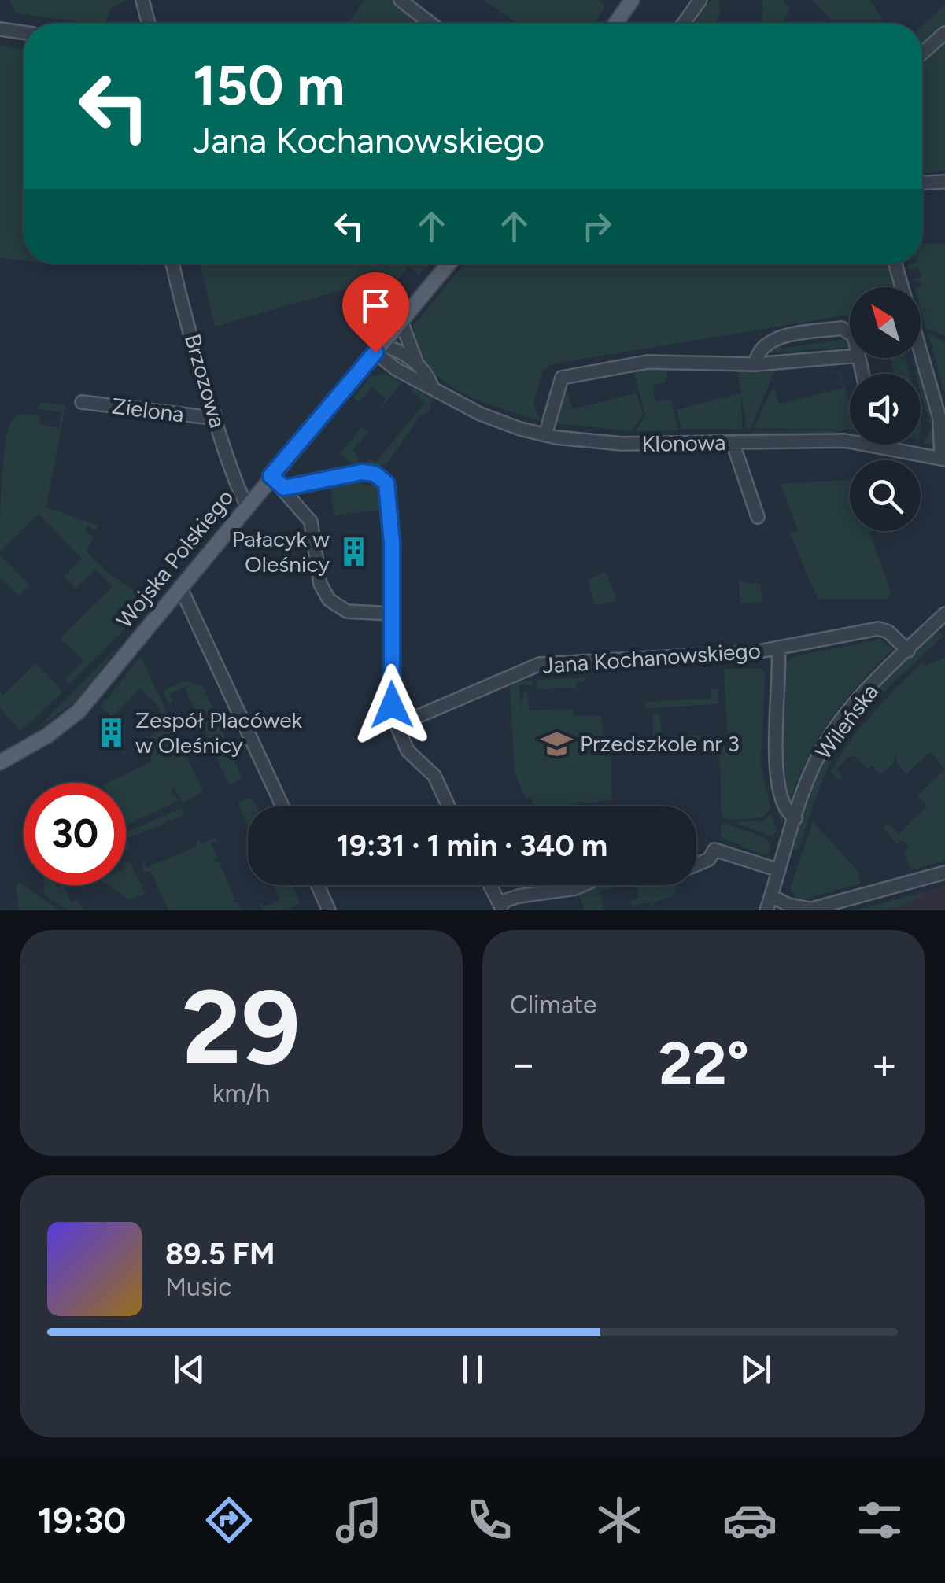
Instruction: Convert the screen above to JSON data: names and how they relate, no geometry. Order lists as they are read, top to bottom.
{
  "streets": {
    "main road": ["Wojska Polskiego"],
    "street": [
      "Brzozowa",
      "Zielona",
      "Klonowa",
      "Jana Kochanowskiego",
      "Wileńska"
    ]
  },
  "crossings": [
    ["Brzozowa", "Zielona"],
    ["Brzozowa", "Wojska Polskiego"],
    ["Klonowa", "Wojska Polskiego"],
    ["Jana Kochanowskiego", "Wileńska"]
  ],
  "places": {
    "building": ["Pałacyk w Oleśnicy", "Zespół Placówek w Oleśnicy"],
    "school or university": ["Przedszkole nr 3"]
  },
  "north": "top left",
  "page": {
    "turn": ["150 m", "Jana Kochanowskiego"],
    "limit": "30",
    "trip": "19:31 · 1 min · 340 m",
    "tile": [
      ["29", "km/h"],
      "Climate"
    ],
    "heat": ["−", "22°", "+"],
    "song": ["89.5 FM", "Music"],
    "tabs": "19:30"
  }
}
